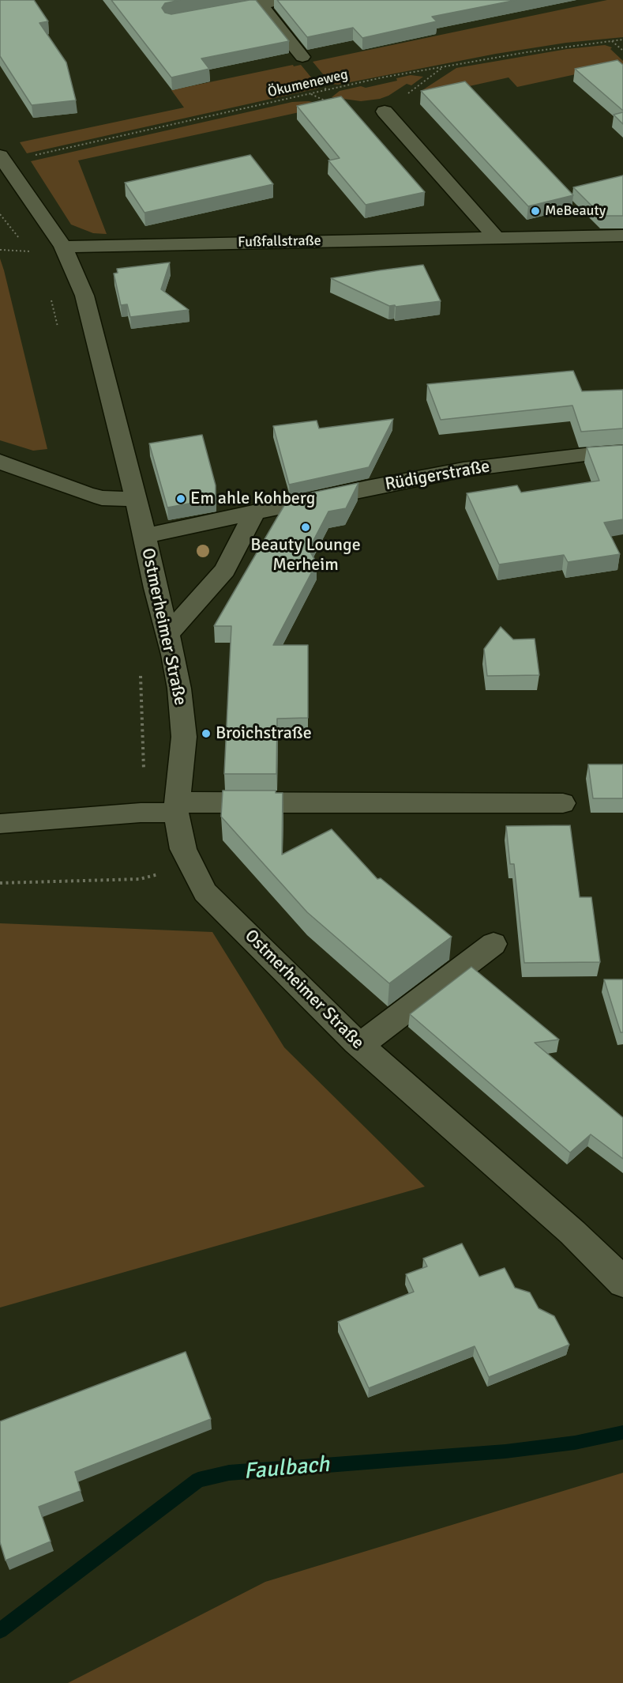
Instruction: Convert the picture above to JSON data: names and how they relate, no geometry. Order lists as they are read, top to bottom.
{
  "streets": {
    "street": ["Fußfallstraße", "Rüdigerstraße", "Ostmerheimer Straße"],
    "path": ["Ökumeneweg"]
  },
  "crossings": [
    ["Ökumeneweg", "Ostmerheimer Straße"],
    ["Fußfallstraße", "Ostmerheimer Straße"],
    ["Rüdigerstraße", "Ostmerheimer Straße"]
  ],
  "water": ["Faulbach"],
  "places": [
    "MeBeauty",
    "Em ahle Kohberg",
    "Beauty Lounge Merheim",
    "Broichstraße"
  ]
}
